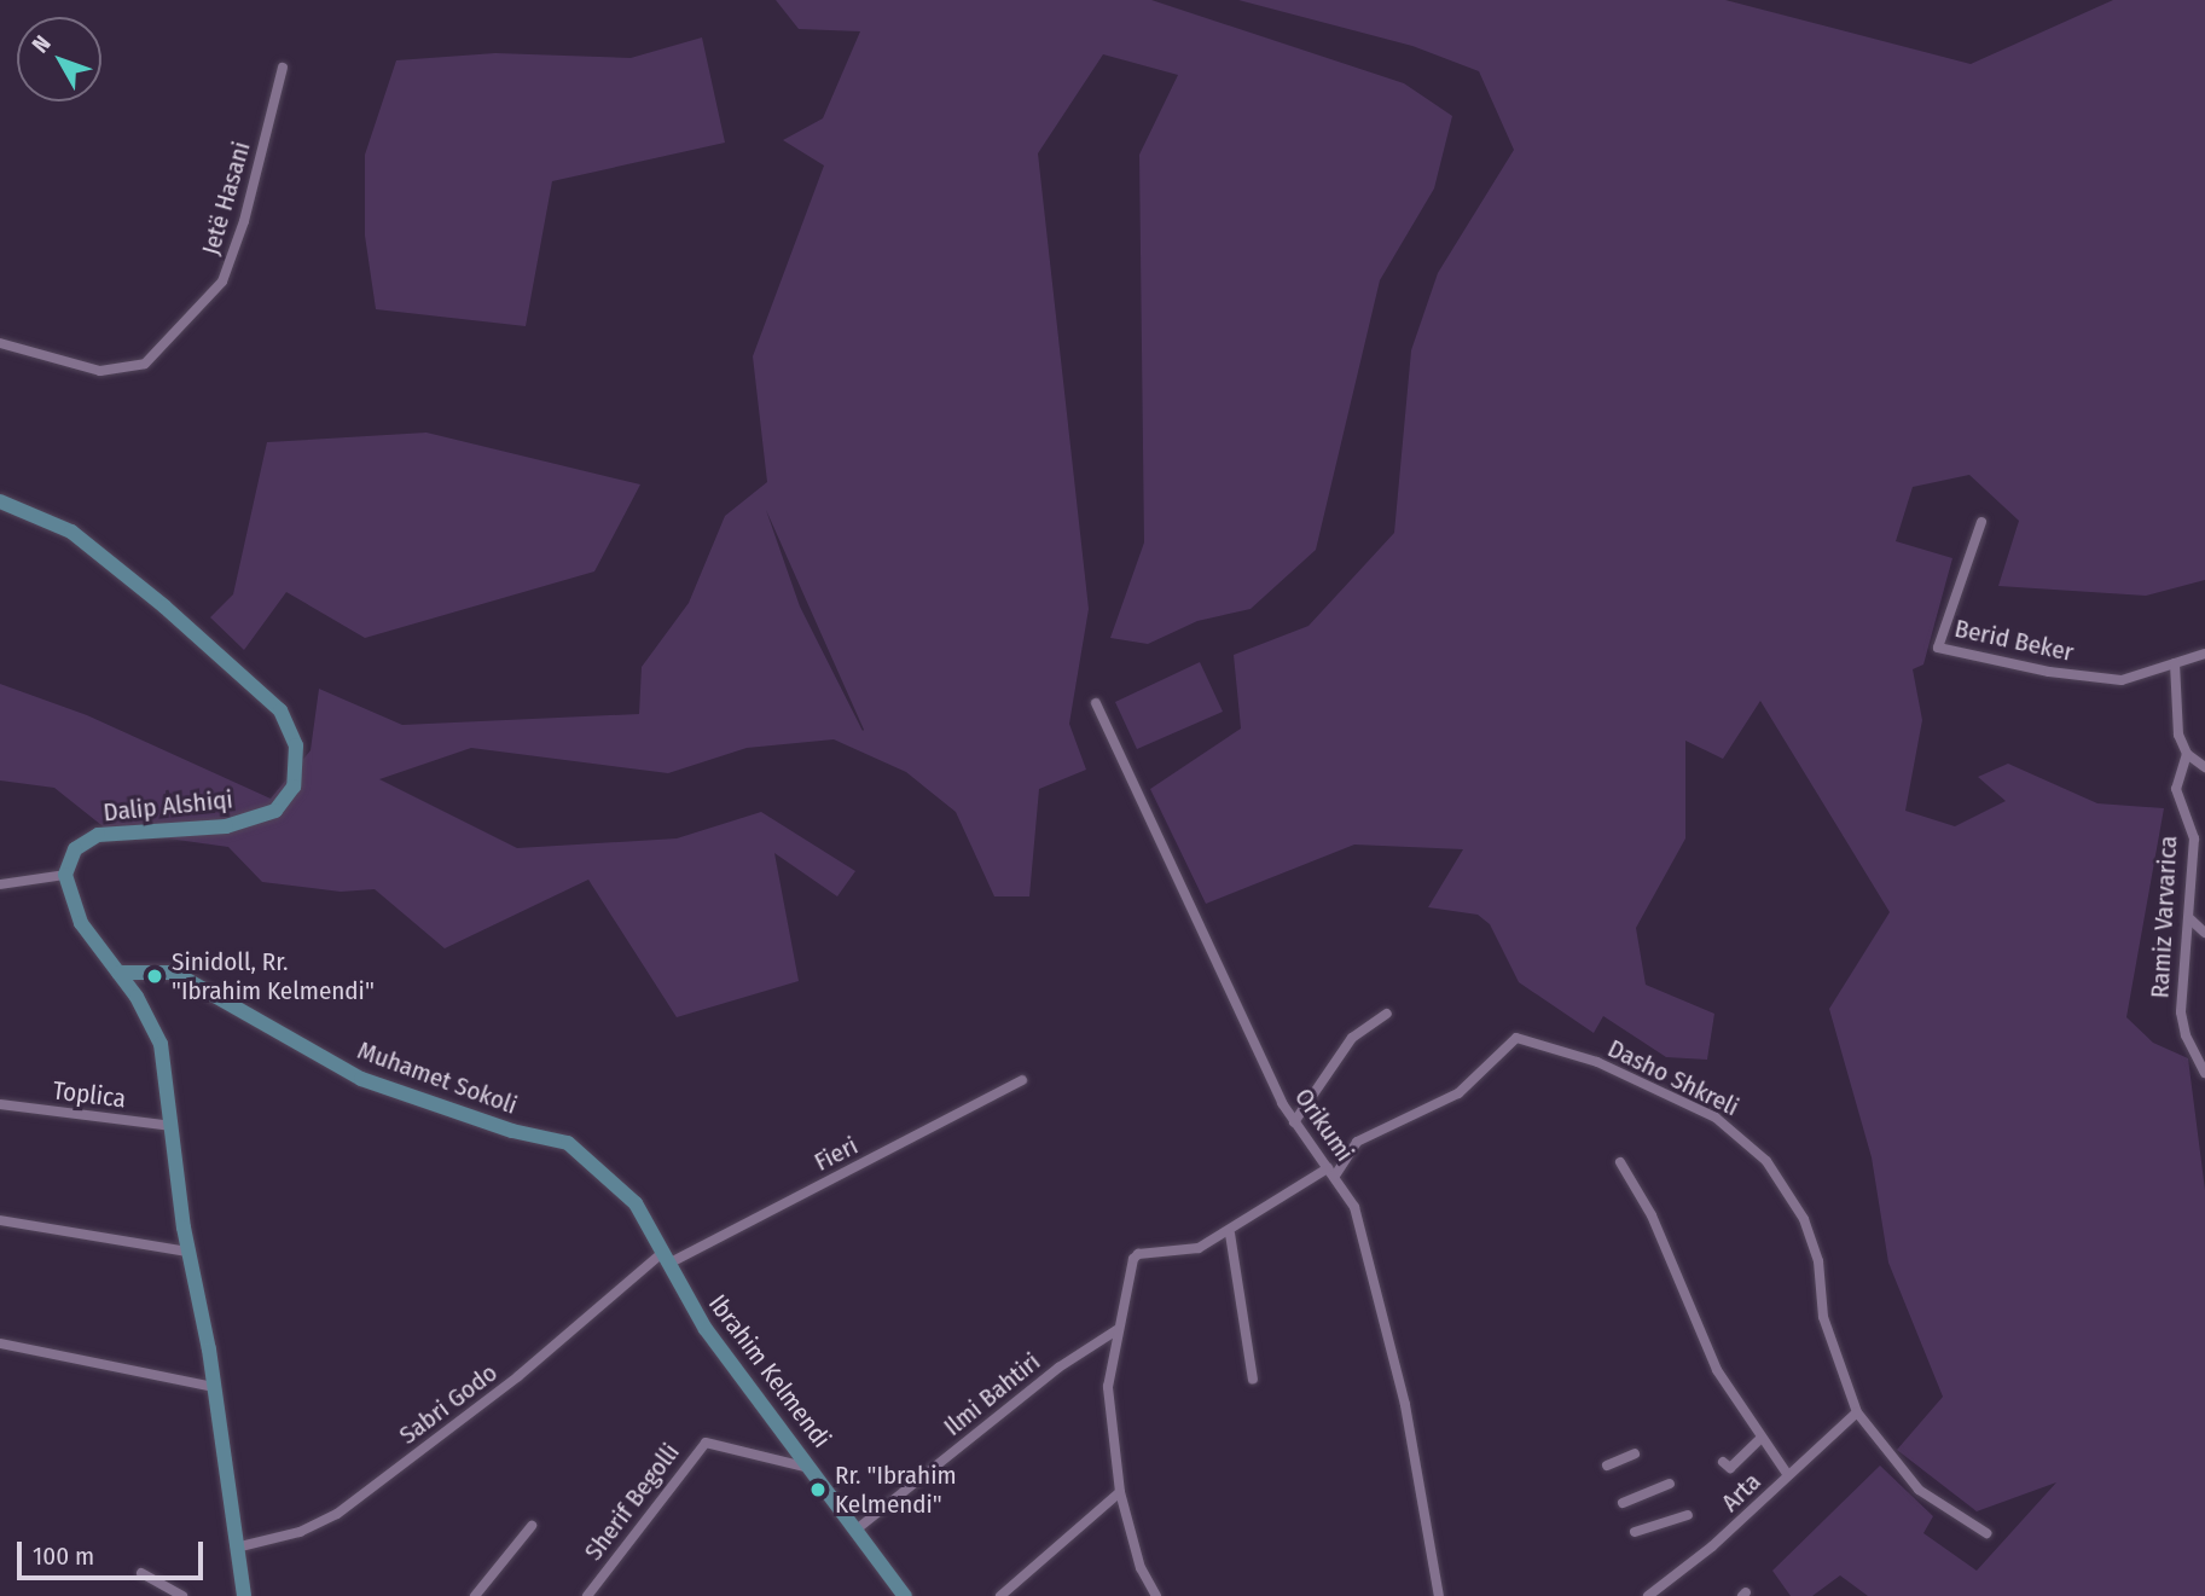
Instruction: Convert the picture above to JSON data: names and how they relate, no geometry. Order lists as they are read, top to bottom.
{
  "streets": {
    "street": [
      "Jetë Hasani",
      "Berid Beker",
      "Dalip Alshiqi",
      "Ramiz Varvarica",
      "Muhamet Sokoli",
      "Dasho Shkreli",
      "Toplica",
      "Orikumi",
      "Fieri",
      "Ibrahim Kelmendi",
      "Ilmi Bahtiri",
      "Sabri Godo",
      "Arta",
      "Sherif Begolli"
    ]
  },
  "crossings": [
    ["Berid Beker", "Ramiz Varvarica"],
    ["Muhamet Sokoli", "Fieri"],
    ["Muhamet Sokoli", "Ibrahim Kelmendi"],
    ["Muhamet Sokoli", "Sabri Godo"],
    ["Dasho Shkreli", "Orikumi"],
    ["Dasho Shkreli", "Arta"],
    ["Fieri", "Ibrahim Kelmendi"],
    ["Fieri", "Sabri Godo"],
    ["Ibrahim Kelmendi", "Ilmi Bahtiri"],
    ["Ibrahim Kelmendi", "Sabri Godo"],
    ["Ibrahim Kelmendi", "Sherif Begolli"]
  ],
  "places": ["Sinidoll, Rr. \"Ibrahim Kelmendi\"", "Rr. \"Ibrahim Kelmendi\""],
  "scale_bar": "100 m",
  "north": "top left"
}
